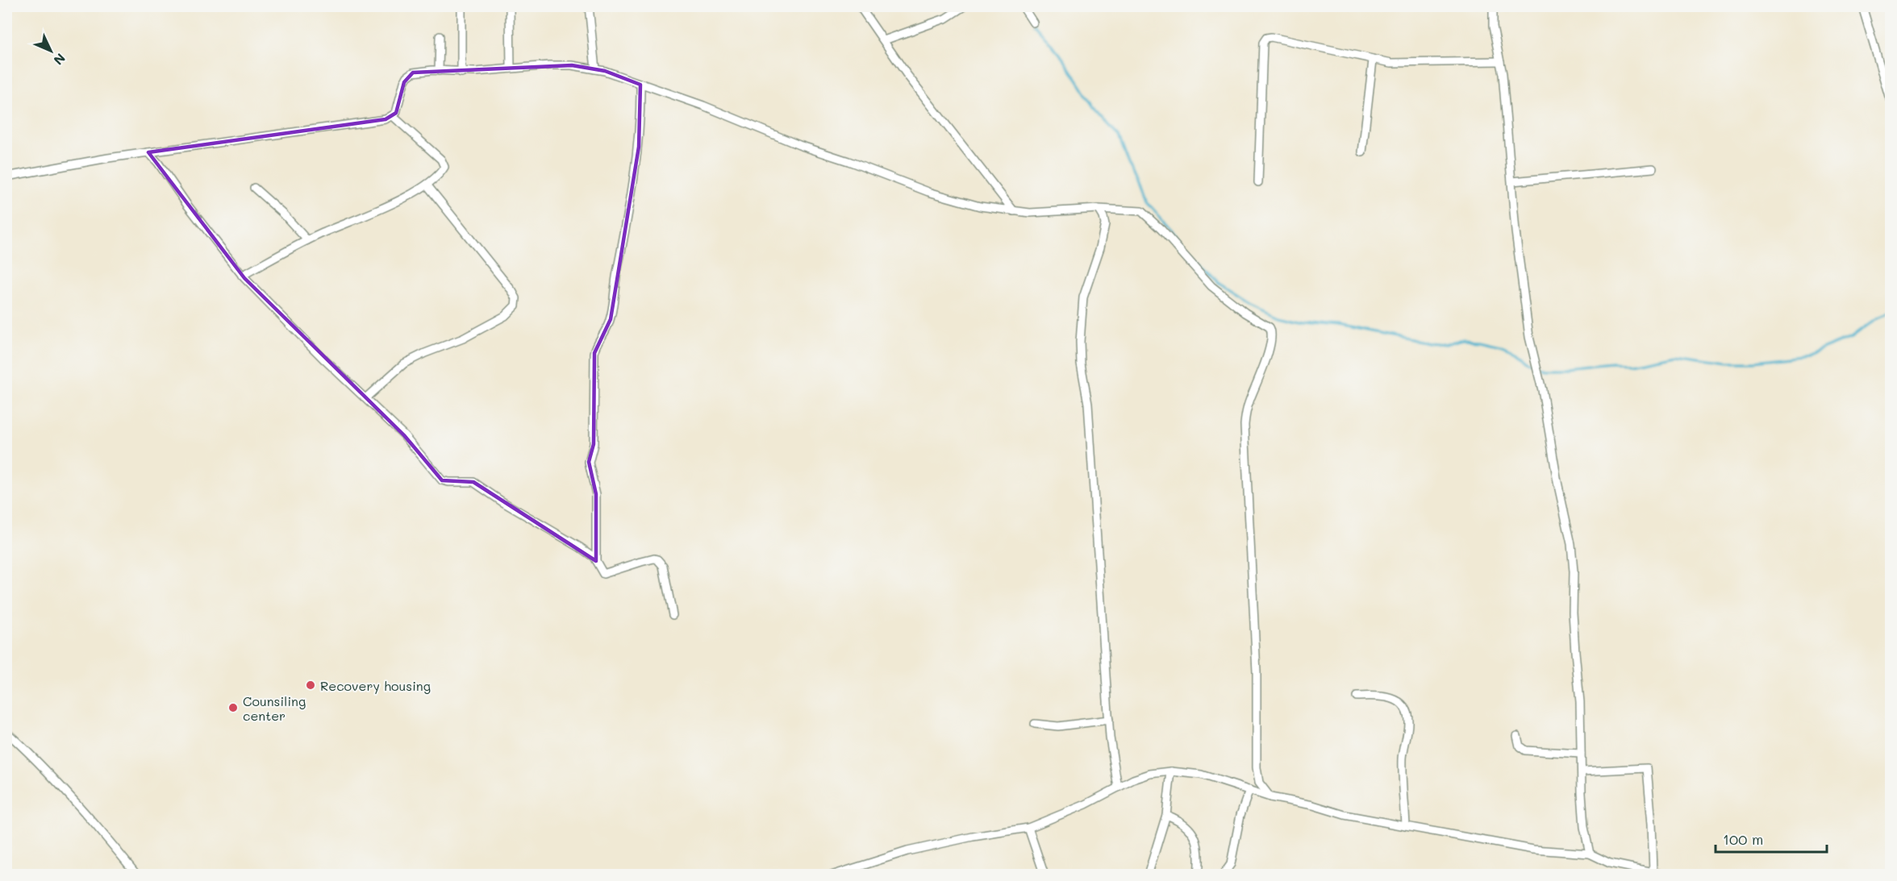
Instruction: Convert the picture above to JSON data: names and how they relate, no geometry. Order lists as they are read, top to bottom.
{
  "places": ["Recovery housing", "Counsiling center"],
  "scale_bar": "100 m",
  "north": "bottom right"
}
